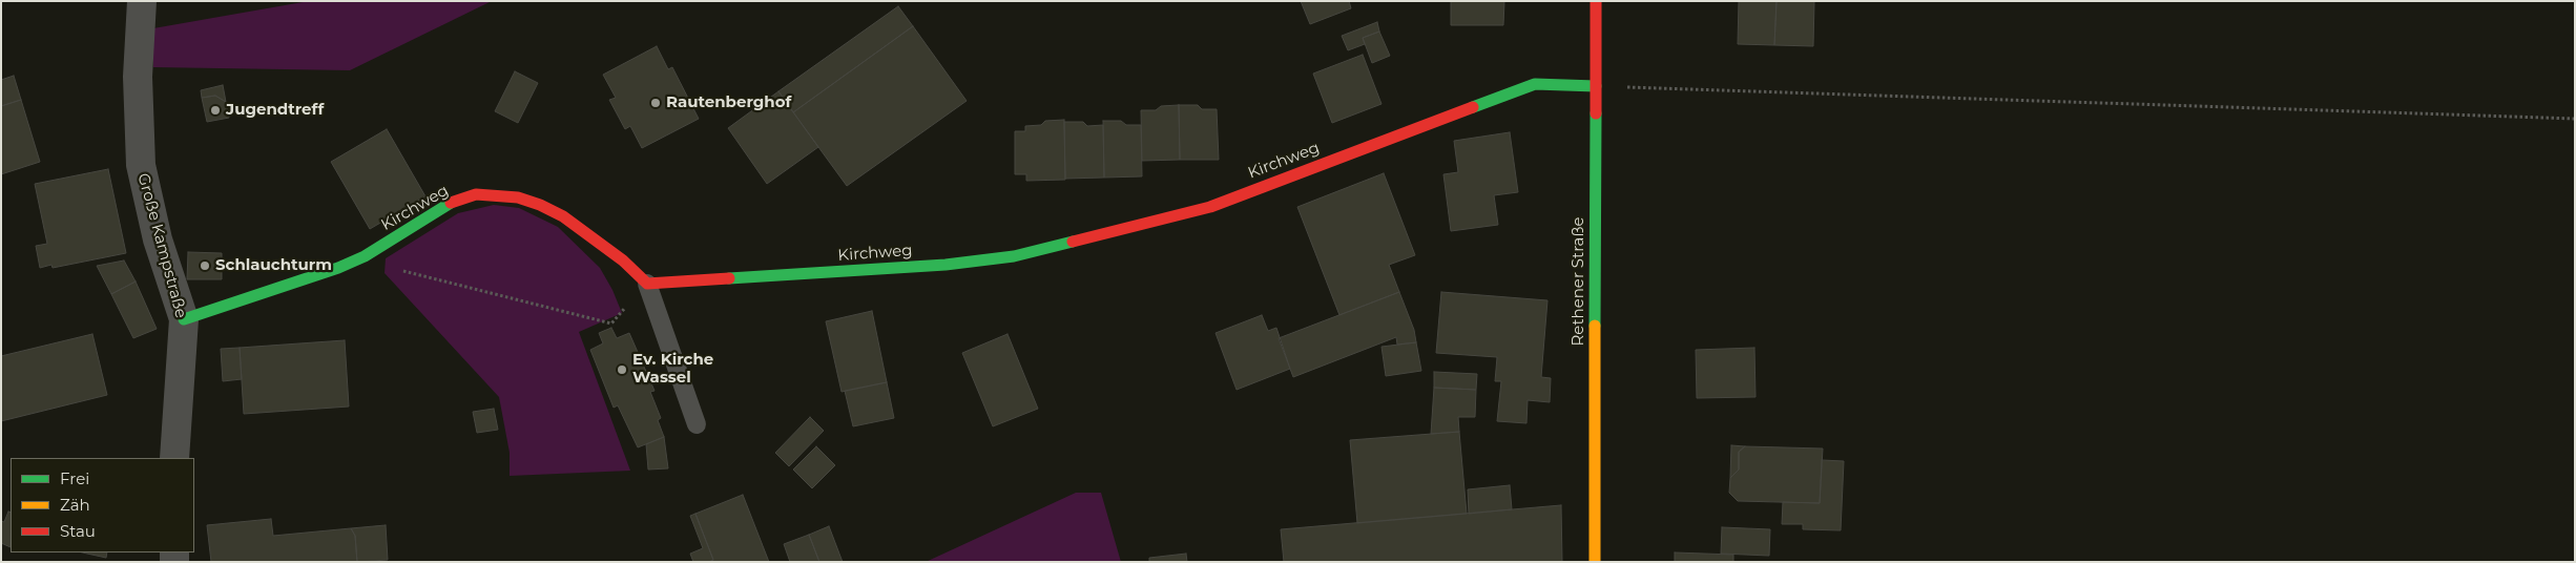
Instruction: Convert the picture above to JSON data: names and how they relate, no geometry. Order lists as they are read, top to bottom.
{
  "streets": {
    "street": ["Kirchweg", "Große Kampstraße", "Rethener Straße"]
  },
  "crossings": [
    ["Kirchweg", "Große Kampstraße"],
    ["Kirchweg", "Rethener Straße"]
  ],
  "places": [
    "Rautenberghof",
    "Jugendtreff",
    "Schlauchturm",
    "Ev. Kirche Wassel"
  ],
  "legend": ["Frei", "Zäh", "Stau"]
}
